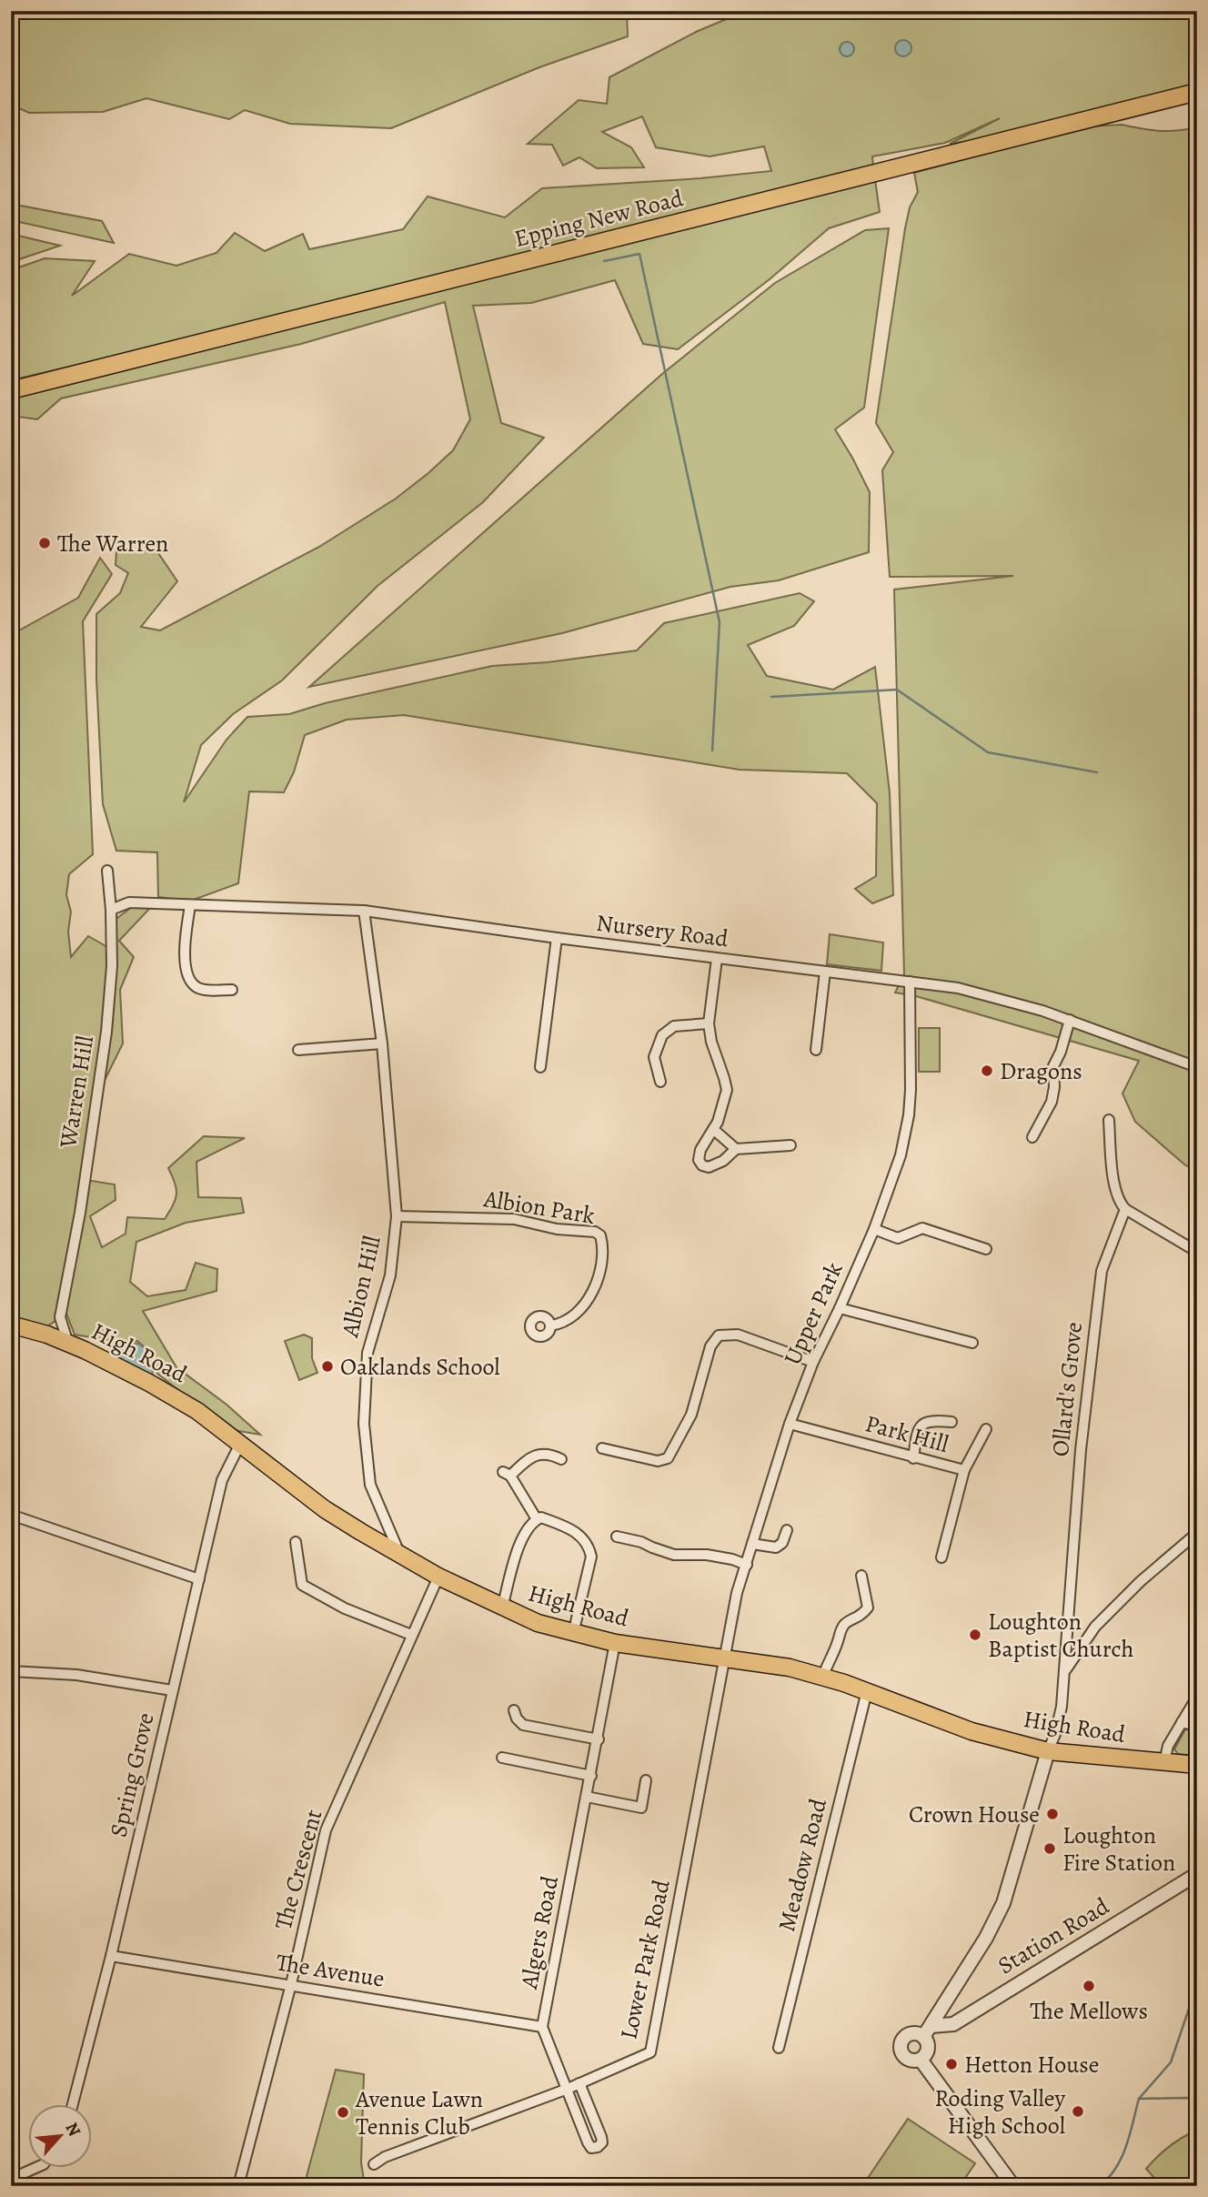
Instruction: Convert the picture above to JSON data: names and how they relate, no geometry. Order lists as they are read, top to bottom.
{
  "streets": {
    "main road": ["Epping New Road", "High Road"],
    "street": [
      "Nursery Road",
      "Warren Hill",
      "Albion Park",
      "Albion Hill",
      "Upper Park",
      "Ollard's Grove",
      "Park Hill",
      "Spring Grove",
      "Meadow Road",
      "The Crescent",
      "Algers Road",
      "Station Road",
      "Lower Park Road",
      "The Avenue"
    ]
  },
  "crossings": [
    ["Nursery Road", "Warren Hill"],
    ["Nursery Road", "Albion Hill"],
    ["Nursery Road", "Upper Park"],
    ["Warren Hill", "High Road"],
    ["Albion Park", "Albion Hill"],
    ["Albion Hill", "High Road"],
    ["Upper Park", "High Road"],
    ["Upper Park", "Park Hill"],
    ["Upper Park", "Lower Park Road"],
    ["High Road", "Ollard's Grove"],
    ["High Road", "Spring Grove"],
    ["High Road", "Meadow Road"],
    ["High Road", "The Crescent"],
    ["High Road", "Algers Road"],
    ["High Road", "Lower Park Road"],
    ["Spring Grove", "The Avenue"],
    ["The Crescent", "The Avenue"],
    ["Algers Road", "The Avenue"]
  ],
  "places": [
    "The Warren",
    "Dragons",
    "Oaklands School",
    "Loughton Baptist Church",
    "Crown House",
    "Loughton Fire Station",
    "The Mellows",
    "Hetton House",
    "Roding Valley High School",
    "Avenue Lawn Tennis Club"
  ],
  "north": "top right"
}
